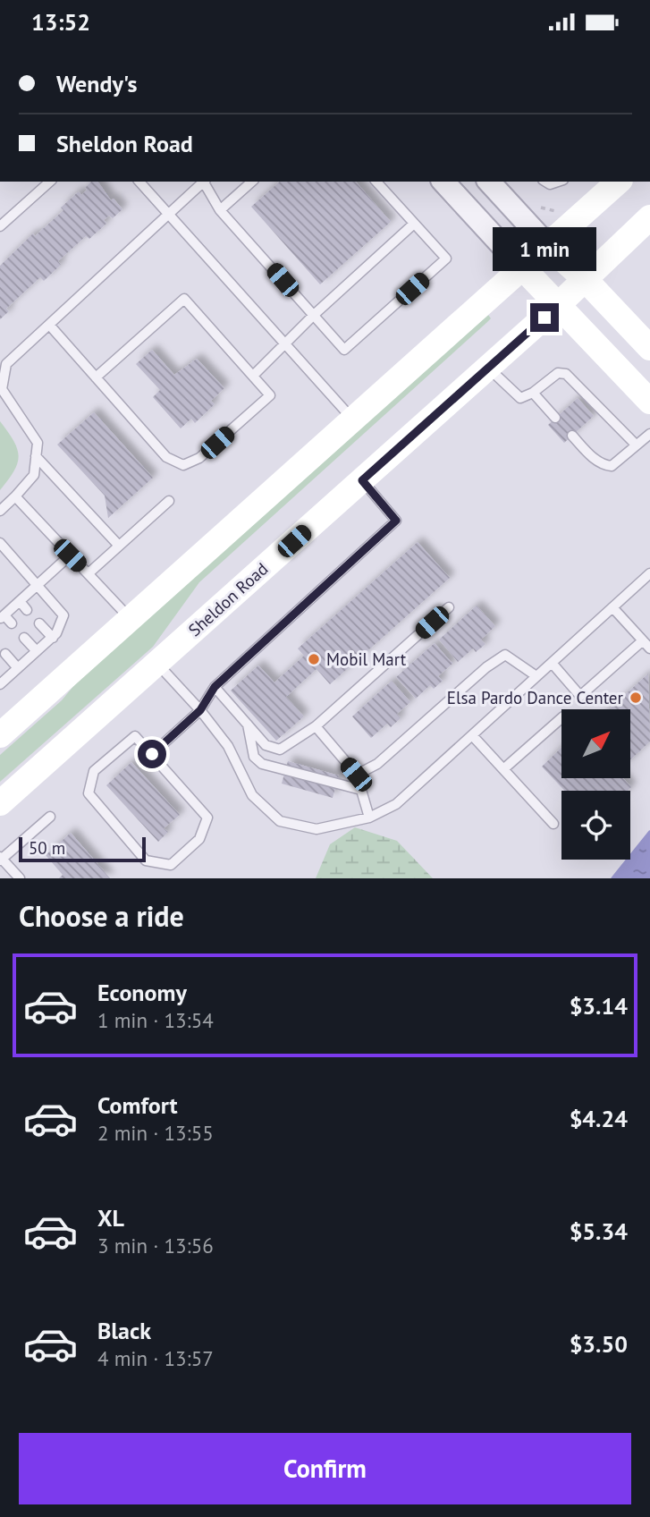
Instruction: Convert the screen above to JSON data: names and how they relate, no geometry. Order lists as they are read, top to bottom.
{
  "streets": {
    "main road": ["Sheldon Road"]
  },
  "places": ["Mobil Mart", "Elsa Pardo Dance Center"],
  "scale_bar": "50 m",
  "north": "top right",
  "page": {
    "status": "13:52",
    "banner": ["Wendy's", "Sheldon Road"],
    "bubble": "1 min",
    "scale": "50 m",
    "heading": "Choose a ride",
    "list": [
      {
        "name": "Economy",
        "note": "1 min · 13:54",
        "value": "$3.14"
      },
      {
        "name": "Comfort",
        "note": "2 min · 13:55",
        "value": "$4.24"
      },
      {
        "name": "XL",
        "note": "3 min · 13:56",
        "value": "$5.34"
      },
      {
        "name": "Black",
        "note": "4 min · 13:57",
        "value": "$3.50"
      }
    ],
    "buttons": "Confirm"
  }
}
